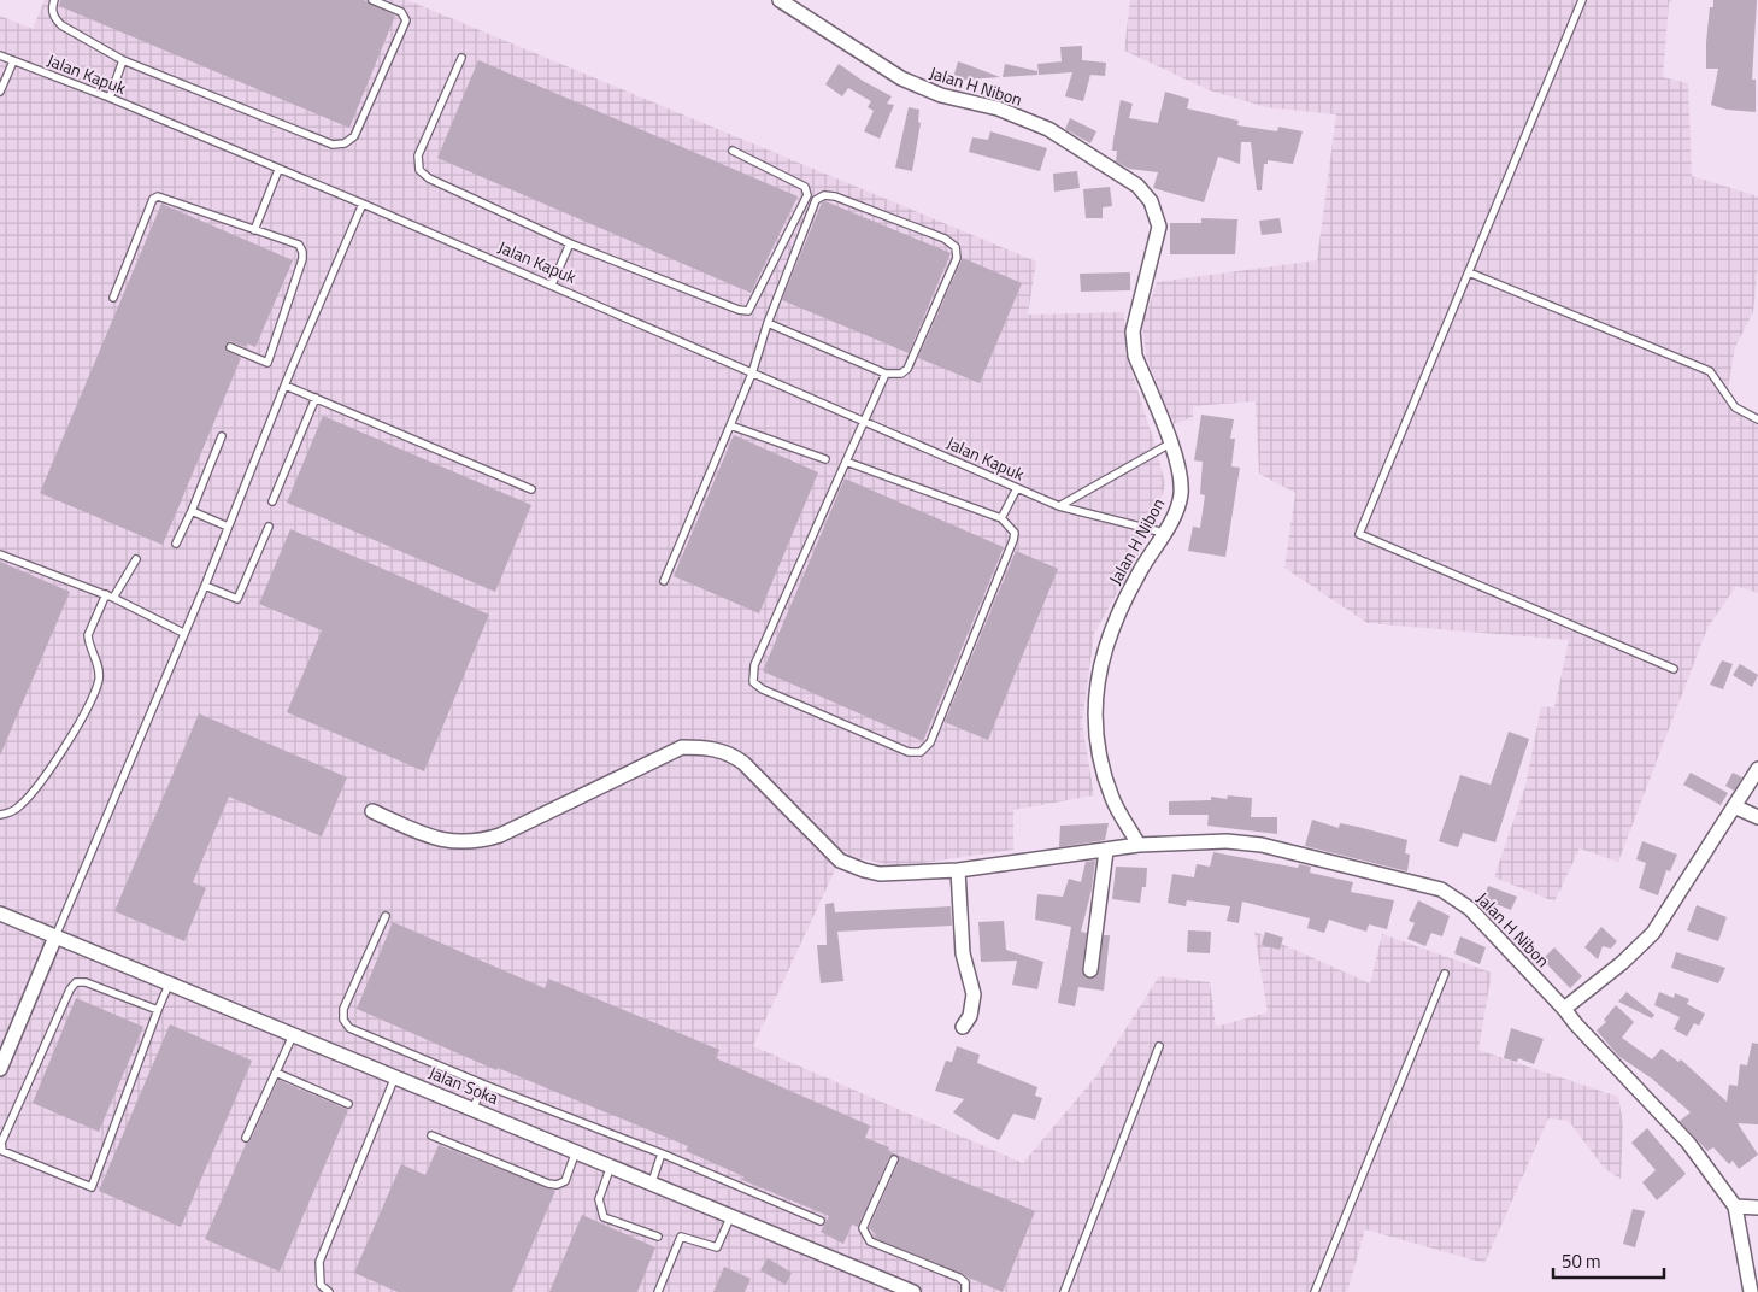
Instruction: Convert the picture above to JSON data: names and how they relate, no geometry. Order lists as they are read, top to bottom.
{
  "streets": {
    "street": ["Jalan H Nibon", "Jalan Soka"],
    "lane": ["Jalan Kapuk"]
  },
  "crossings": [
    ["Jalan Kapuk", "Jalan H Nibon"]
  ],
  "scale_bar": "50 m"
}
